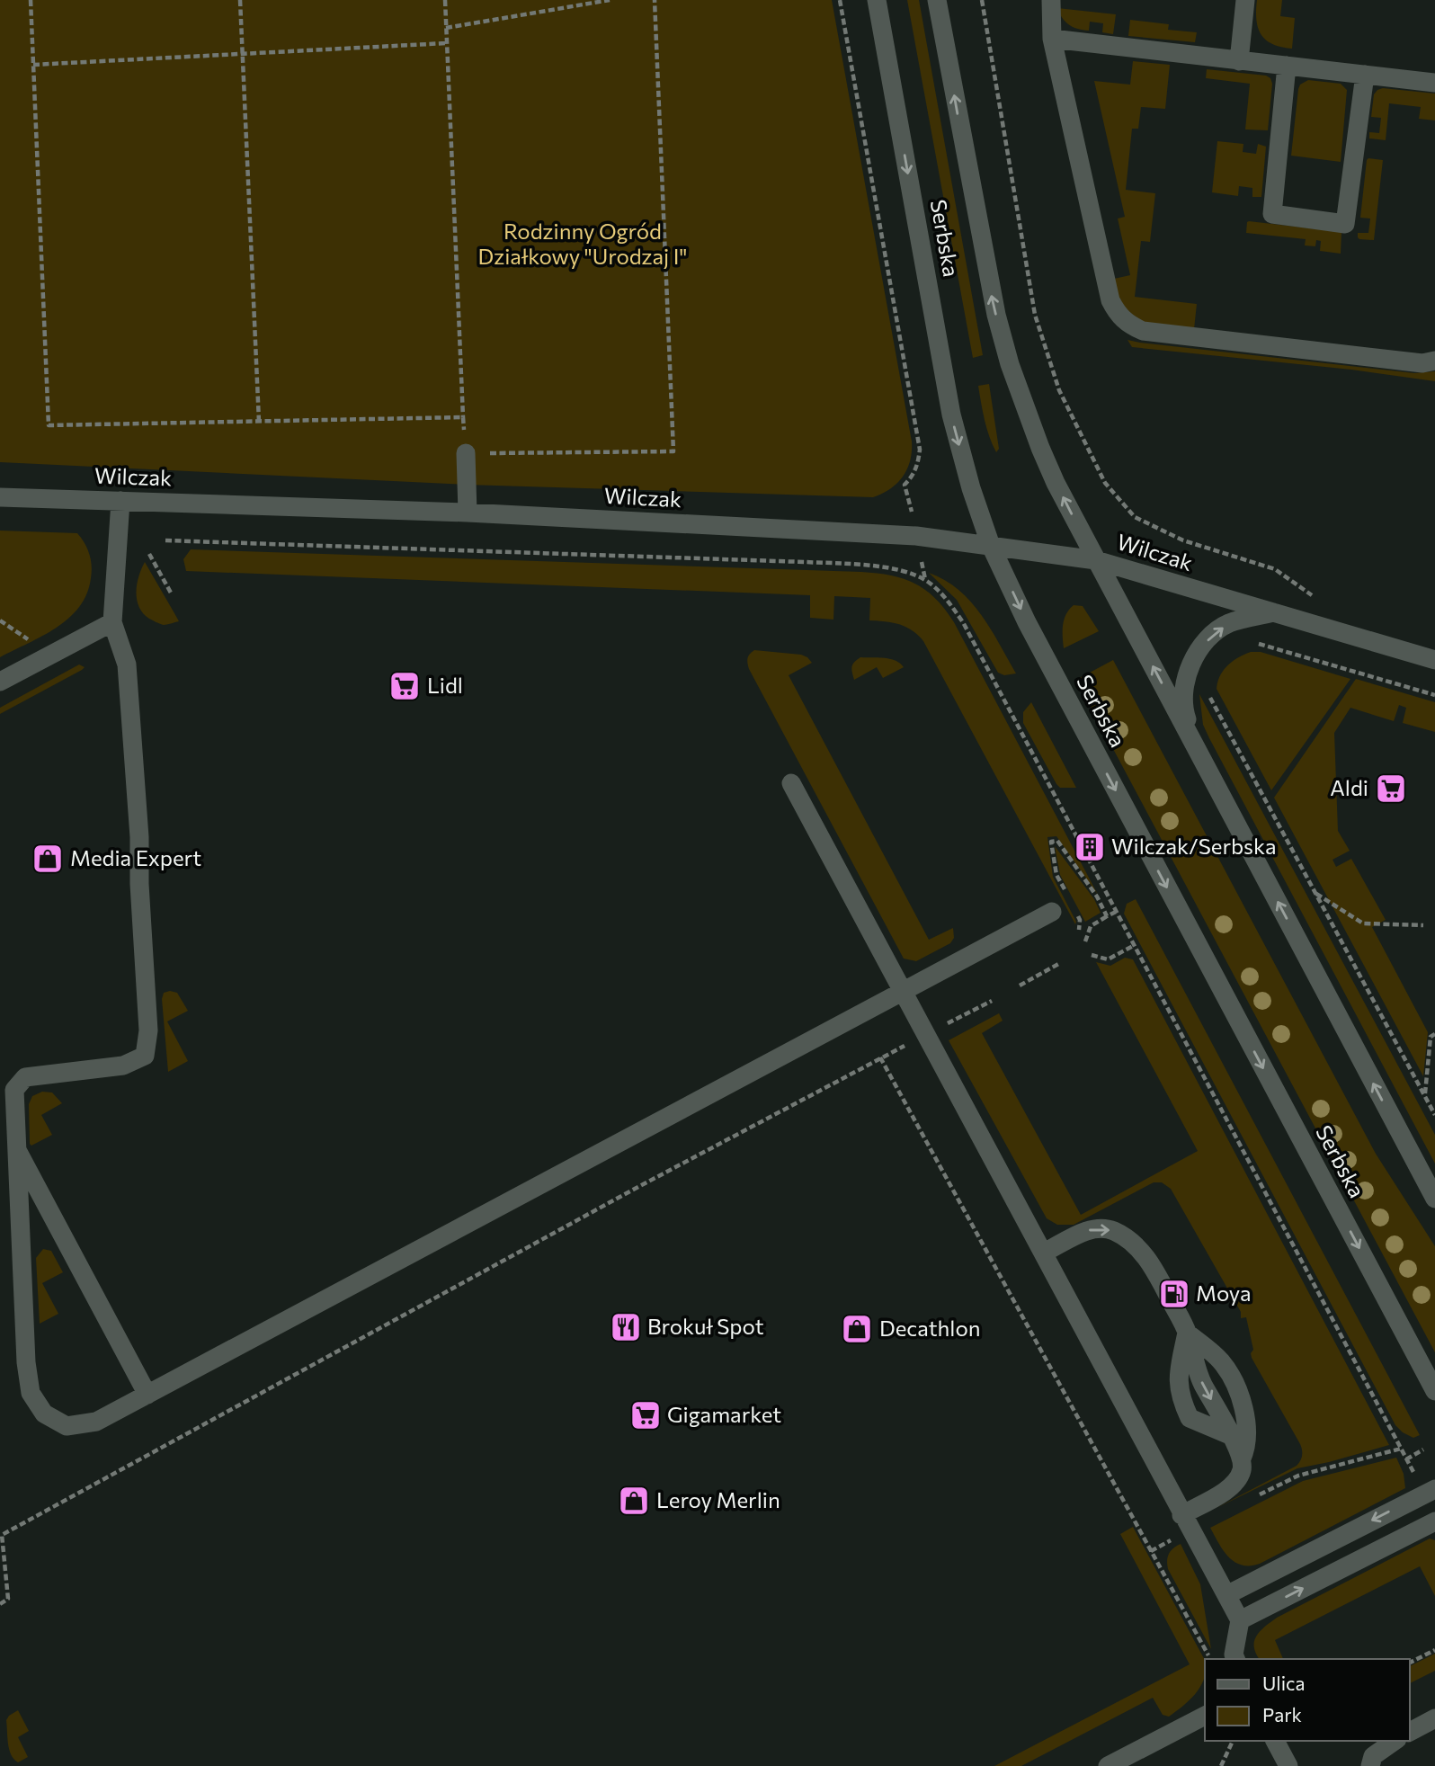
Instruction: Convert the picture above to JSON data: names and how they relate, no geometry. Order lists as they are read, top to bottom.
{
  "streets": {
    "street": ["Serbska", "Wilczak"]
  },
  "crossings": [
    ["Serbska", "Wilczak"]
  ],
  "parks": ["Rodzinny Ogród Działkowy \"Urodzaj I\""],
  "places": {
    "supermarket": ["Lidl", "Aldi", "Gigamarket"],
    "building": ["Wilczak/Serbska"],
    "shop": ["Media Expert", "Decathlon", "Leroy Merlin"],
    "fuel station": ["Moya"],
    "restaurant": ["Brokuł Spot"]
  },
  "legend": ["Ulica", "Park"]
}
